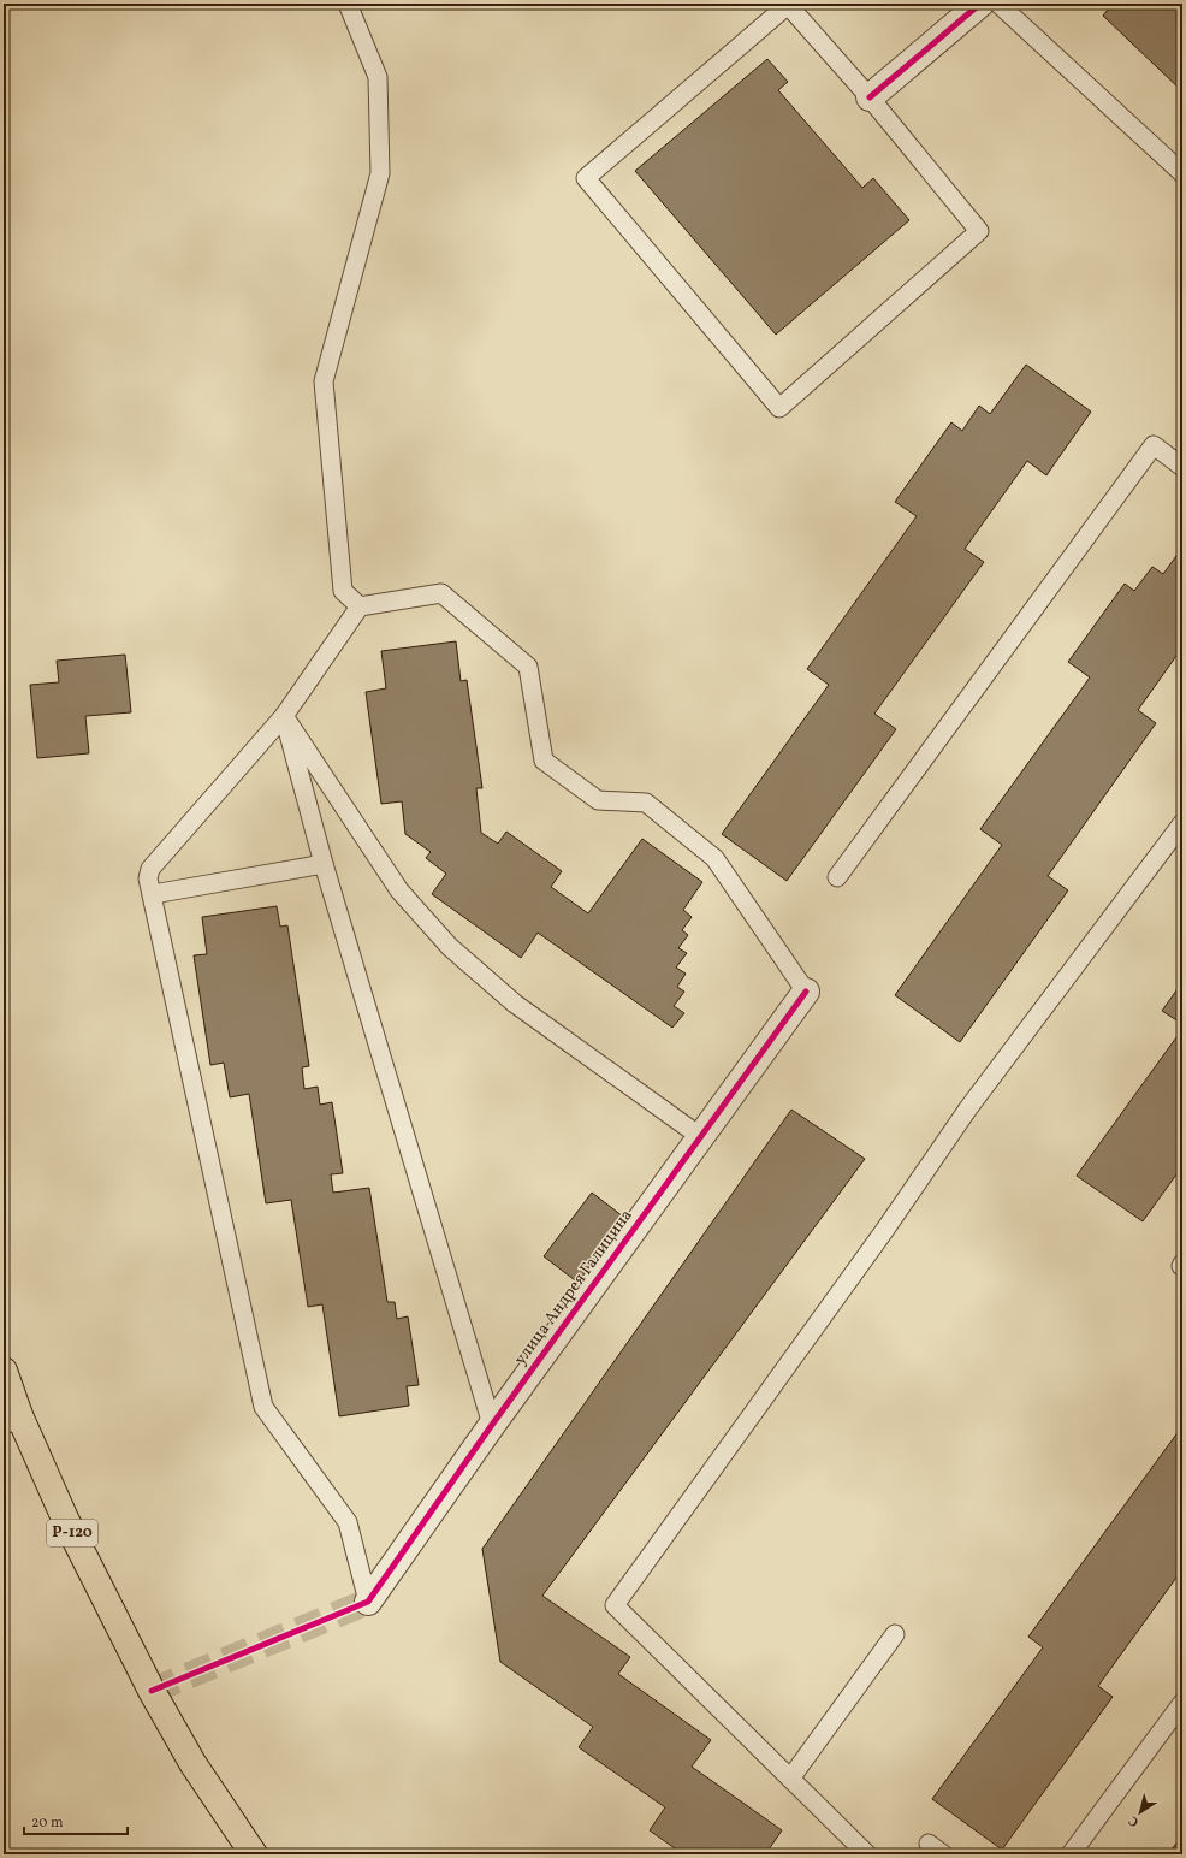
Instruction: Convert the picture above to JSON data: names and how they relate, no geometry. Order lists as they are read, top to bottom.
{
  "streets": {
    "main road": ["Р-120"],
    "street": ["улица Андрея Галицина"]
  },
  "scale_bar": "20 m",
  "north": "bottom left"
}
